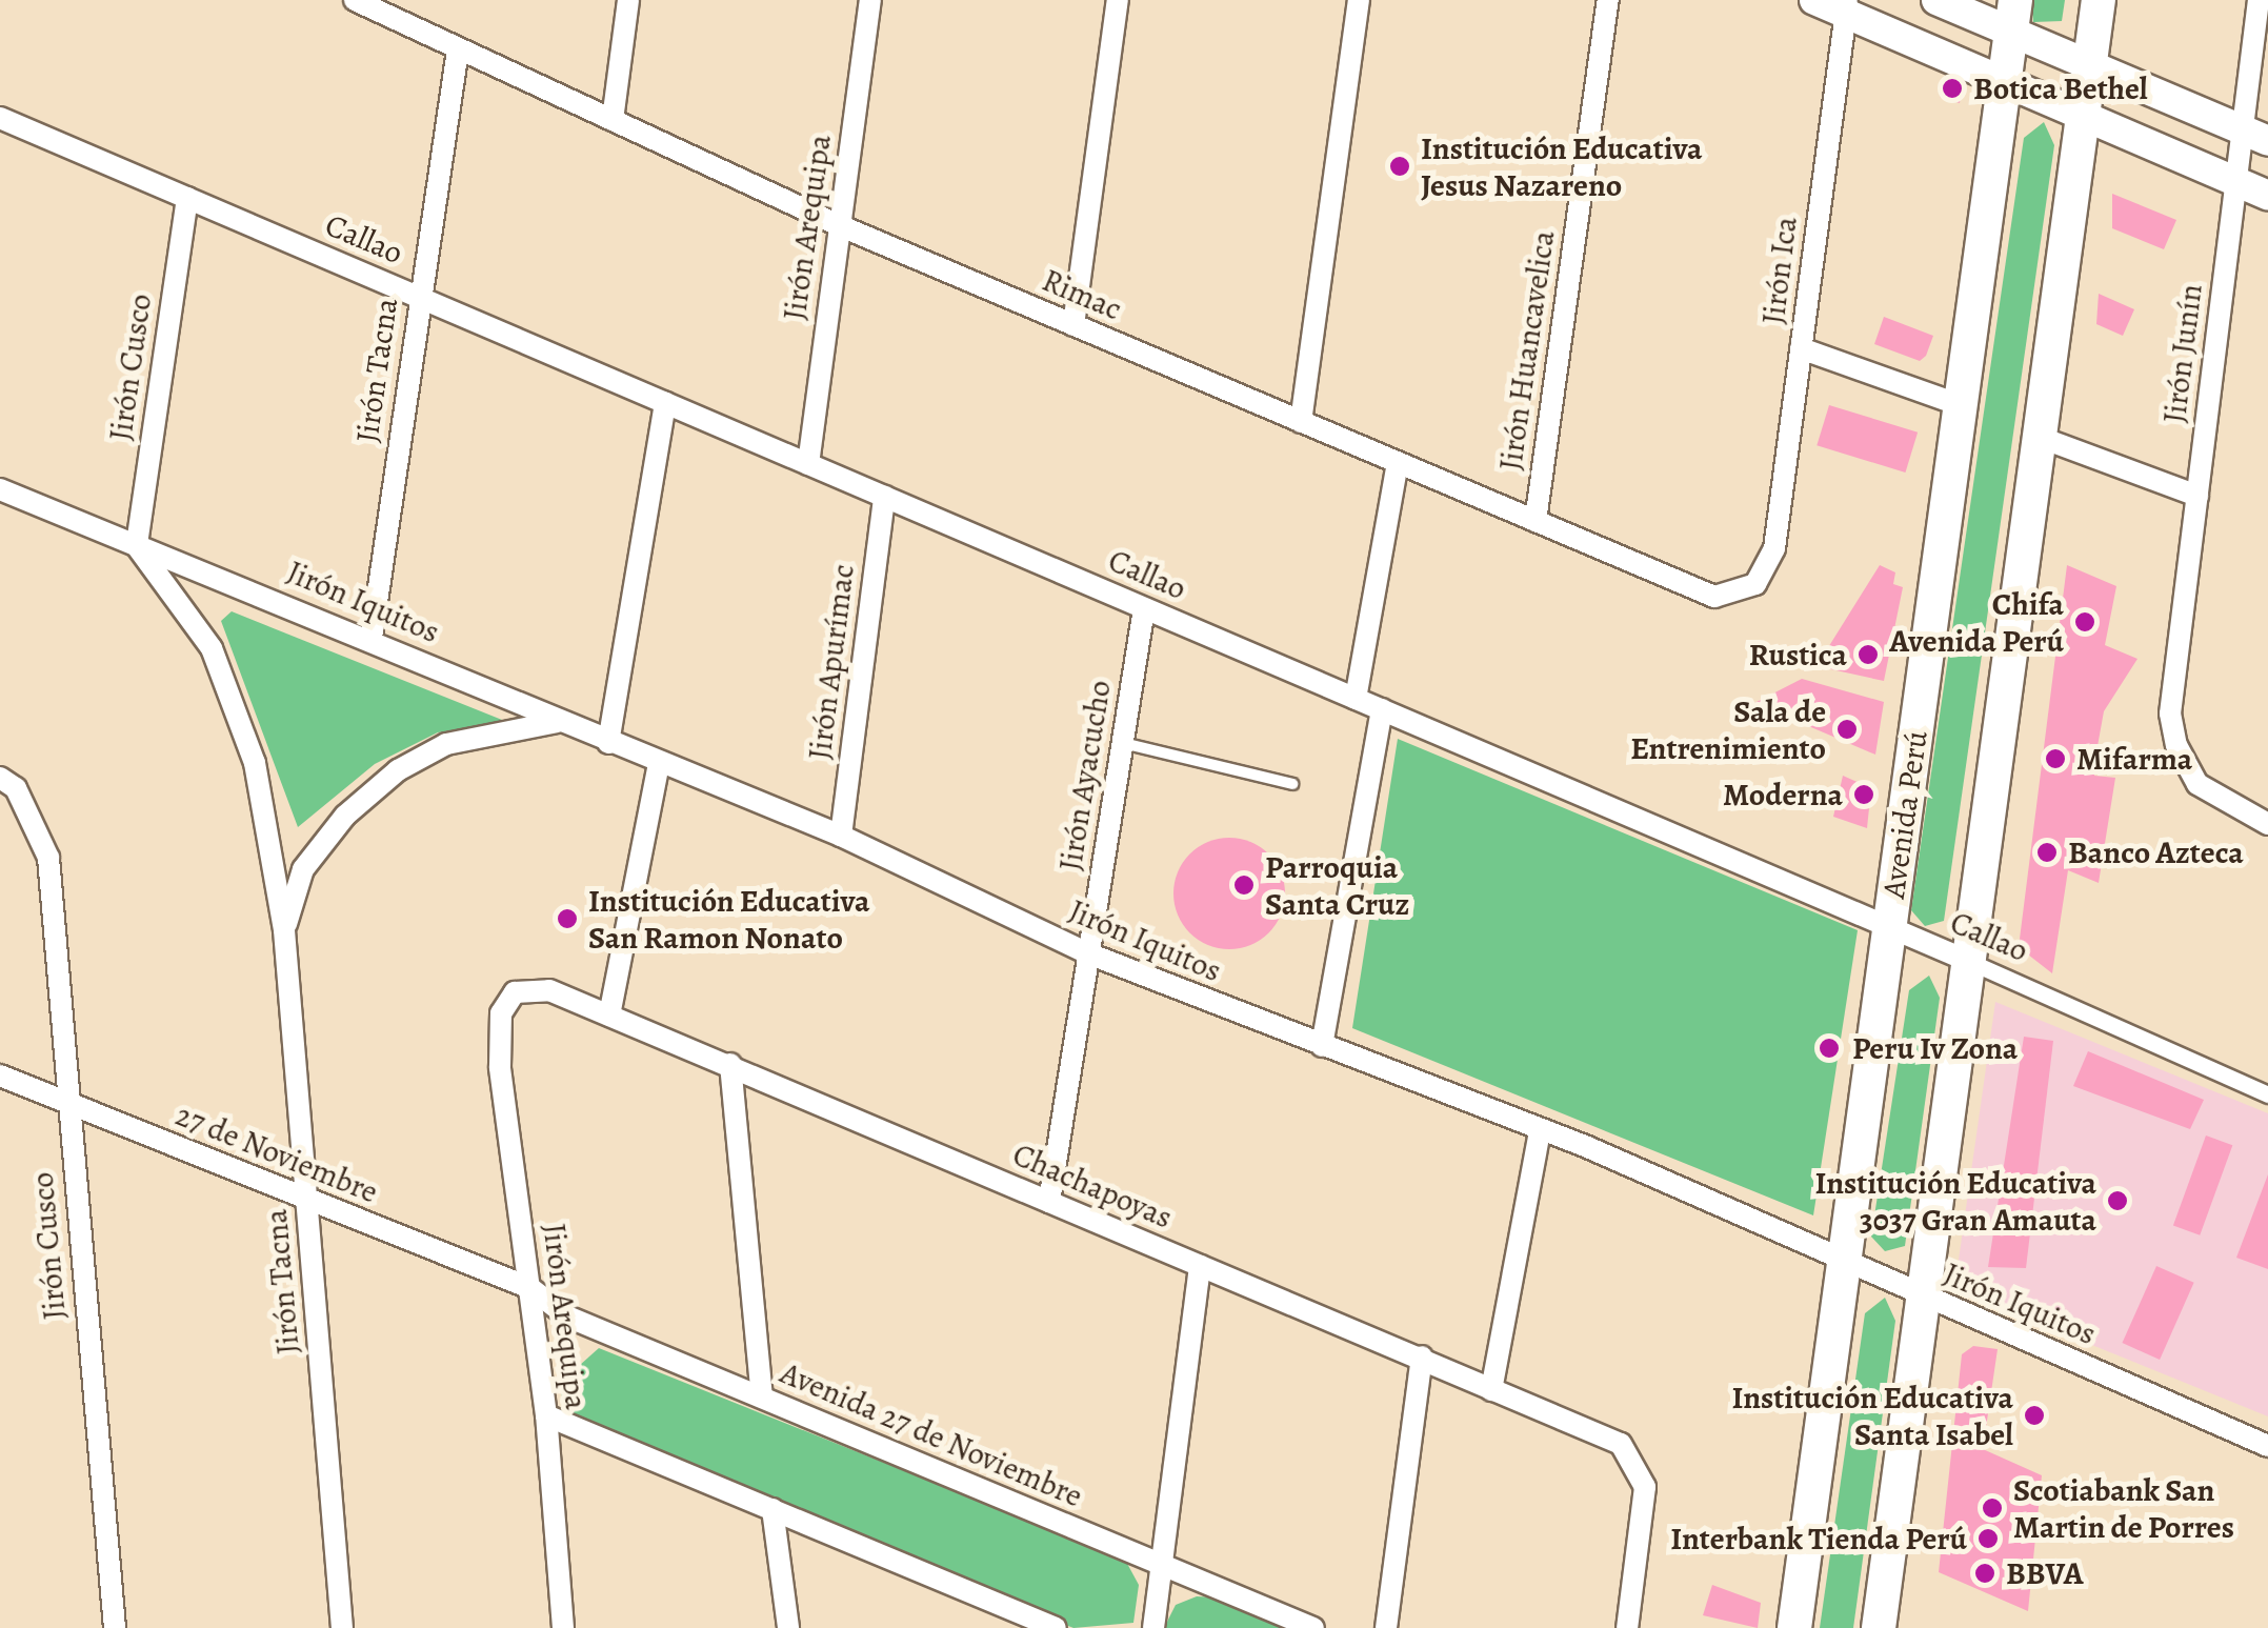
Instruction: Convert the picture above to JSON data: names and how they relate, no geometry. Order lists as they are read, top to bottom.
{
  "streets": {
    "main road": ["Avenida Perú"],
    "street": [
      "Jirón Arequipa",
      "Callao",
      "Jirón Ica",
      "Rimac",
      "Jirón Huancavelica",
      "Jirón Junín",
      "Jirón Cusco",
      "Jirón Tacna",
      "Jirón Iquitos",
      "Jirón Apurímac",
      "Jirón Ayacucho",
      "27 de Noviembre",
      "Chachapoyas",
      "Avenida 27 de Noviembre"
    ]
  },
  "crossings": [
    ["Jirón Arequipa", "Callao"],
    ["Jirón Arequipa", "Rimac"],
    ["Jirón Arequipa", "27 de Noviembre"],
    ["Jirón Arequipa", "Chachapoyas"],
    ["Jirón Arequipa", "Avenida 27 de Noviembre"],
    ["Callao", "Jirón Cusco"],
    ["Callao", "Jirón Tacna"],
    ["Callao", "Jirón Apurímac"],
    ["Callao", "Jirón Ayacucho"],
    ["Callao", "Avenida Perú"],
    ["Jirón Ica", "Rimac"],
    ["Rimac", "Jirón Huancavelica"],
    ["Rimac", "Jirón Tacna"],
    ["Jirón Cusco", "Jirón Tacna"],
    ["Jirón Cusco", "Jirón Iquitos"],
    ["Jirón Cusco", "27 de Noviembre"],
    ["Jirón Tacna", "Jirón Iquitos"],
    ["Jirón Tacna", "27 de Noviembre"],
    ["Jirón Iquitos", "Jirón Apurímac"],
    ["Jirón Iquitos", "Jirón Ayacucho"],
    ["Jirón Iquitos", "Avenida Perú"],
    ["Jirón Ayacucho", "Chachapoyas"],
    ["27 de Noviembre", "Avenida 27 de Noviembre"]
  ],
  "places": [
    "Botica Bethel",
    "Institución Educativa Jesus Nazareno",
    "Chifa Avenida Perú",
    "Rustica",
    "Sala de Entrenimiento",
    "Mifarma",
    "Moderna",
    "Banco Azteca",
    "Parroquia Santa Cruz",
    "Institución Educativa San Ramon Nonato",
    "Peru Iv Zona",
    "Institución Educativa 3037 Gran Amauta",
    "Institución Educativa Santa Isabel",
    "Scotiabank San Martin de Porres",
    "Interbank Tienda Perú",
    "BBVA"
  ]
}
